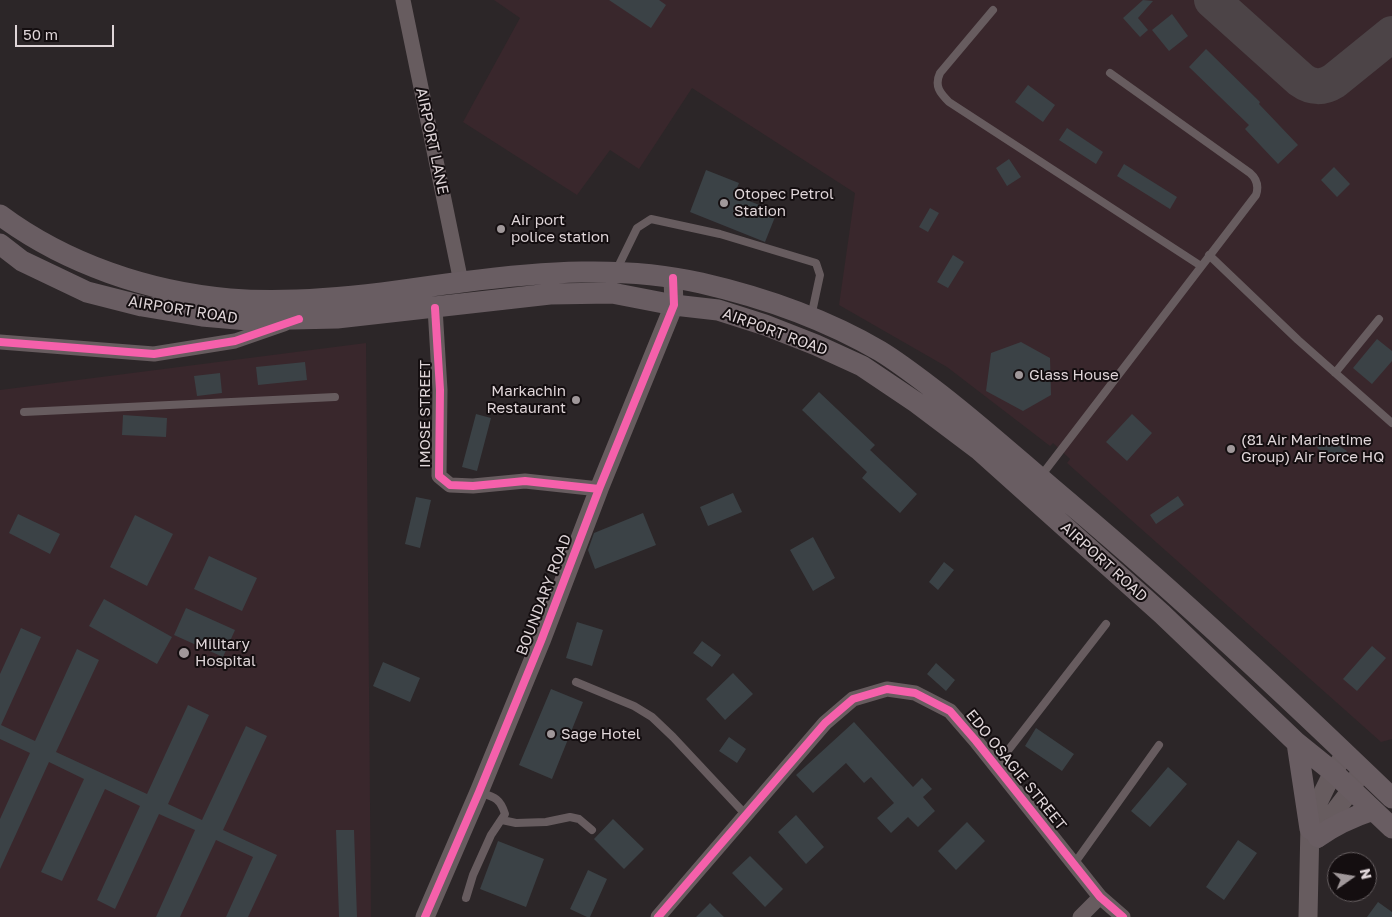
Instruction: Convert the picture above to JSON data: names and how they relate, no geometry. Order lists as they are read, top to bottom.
{
  "streets": {
    "main road": ["AIRPORT ROAD"],
    "street": [
      "AIRPORT LANE",
      "IMOSE STREET",
      "BOUNDARY ROAD",
      "EDO OSAGIE STREET"
    ]
  },
  "crossings": [
    ["AIRPORT LANE", "AIRPORT ROAD"],
    ["AIRPORT ROAD", "IMOSE STREET"],
    ["AIRPORT ROAD", "BOUNDARY ROAD"],
    ["IMOSE STREET", "BOUNDARY ROAD"]
  ],
  "places": [
    "Otopec Petrol Station",
    "Air port police station",
    "Glass House",
    "Markachin Restaurant",
    "(81 Air Marinetime Group) Air Force HQ",
    "Military Hospital",
    "Sage Hotel"
  ],
  "scale_bar": "50 m",
  "north": "right"
}
